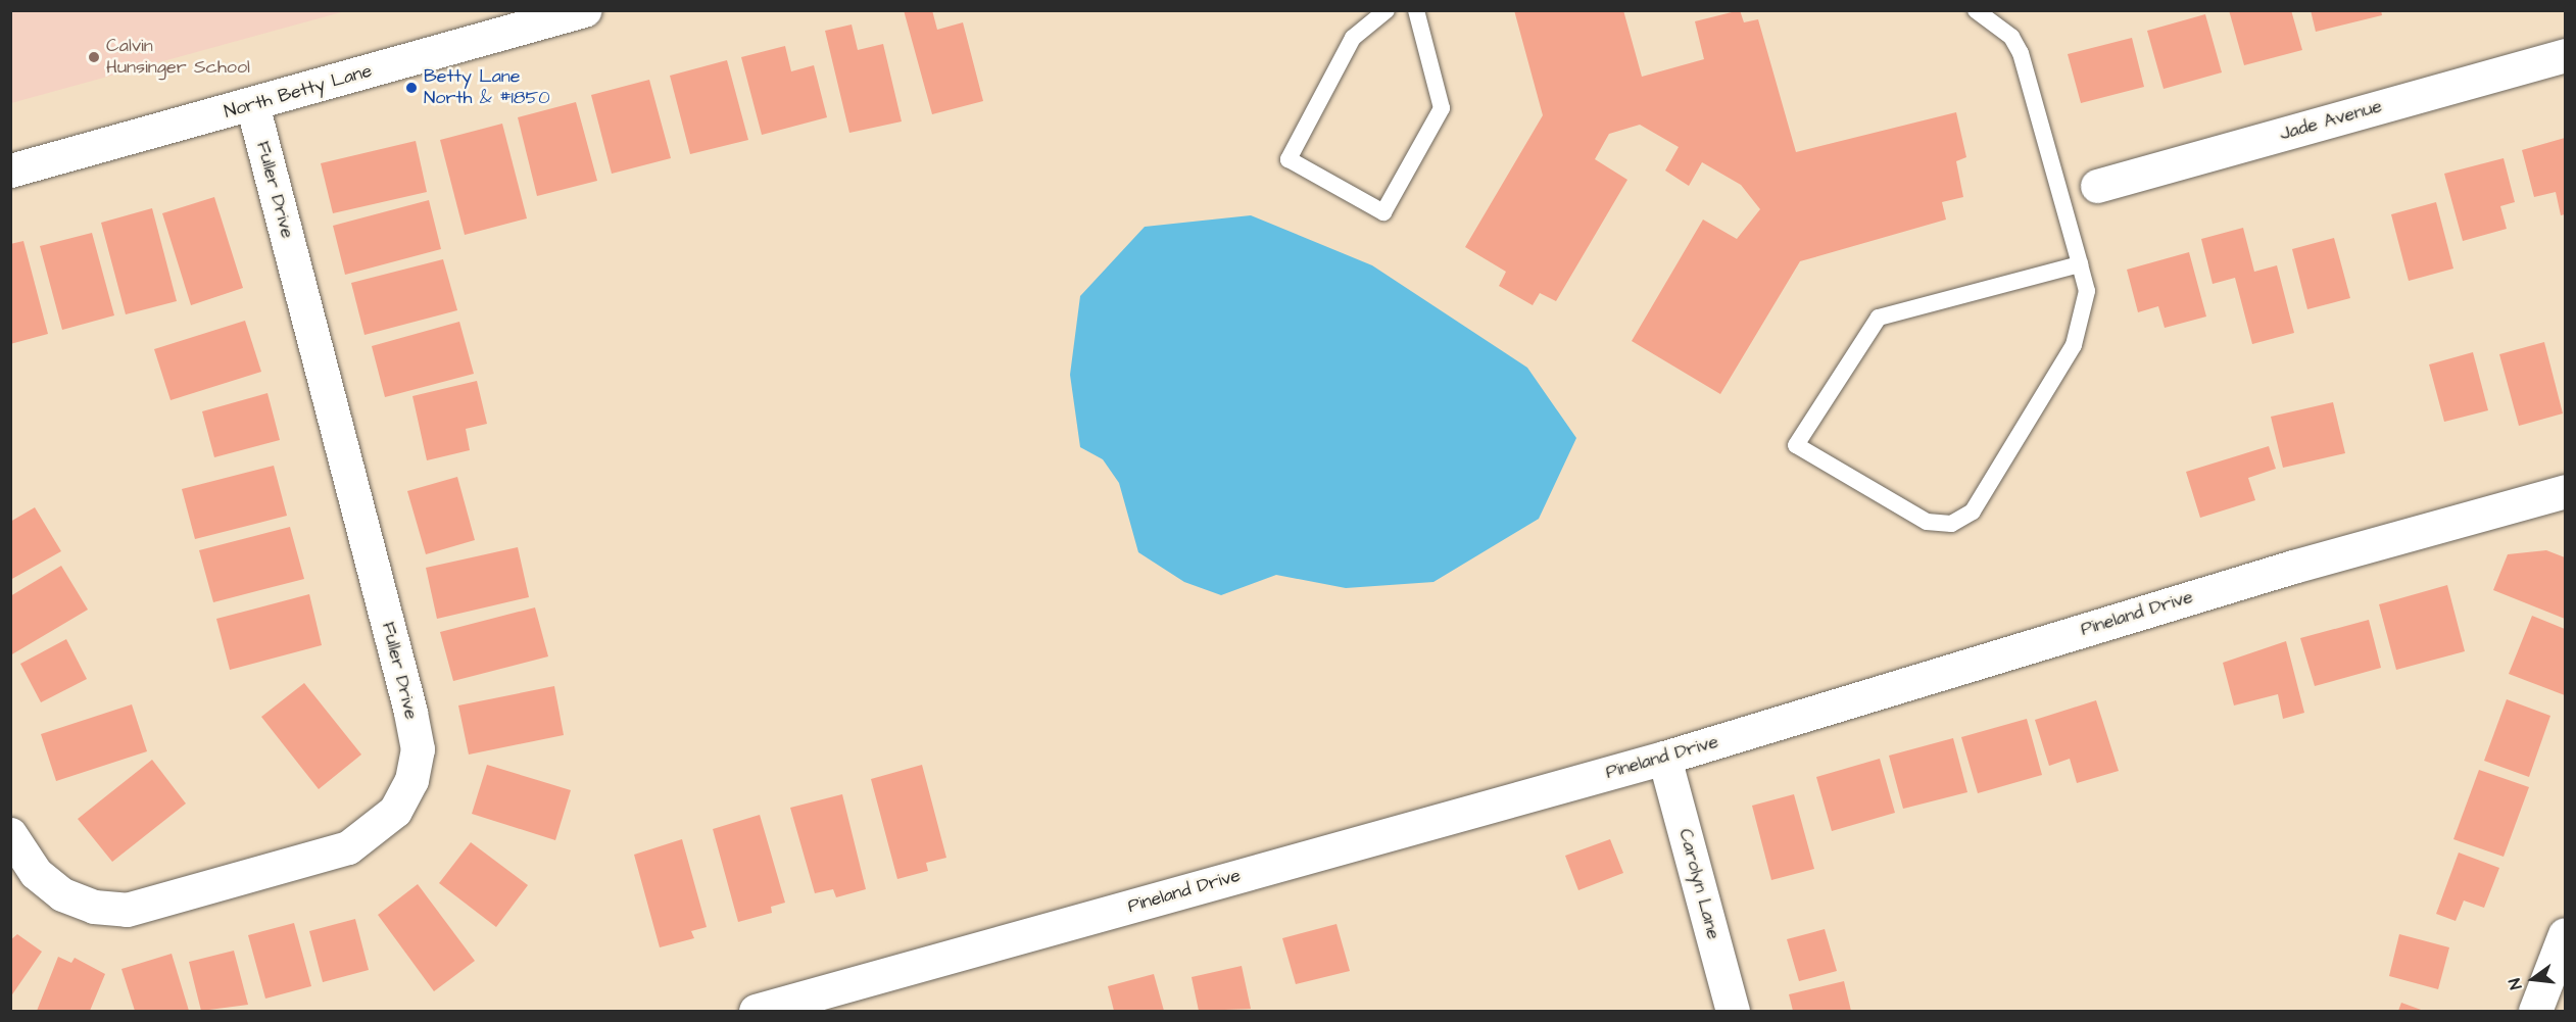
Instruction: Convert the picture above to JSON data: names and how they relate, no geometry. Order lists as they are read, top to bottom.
{
  "streets": {
    "street": [
      "North Betty Lane",
      "Jade Avenue",
      "Fuller Drive",
      "Pineland Drive",
      "Carolyn Lane"
    ]
  },
  "crossings": [
    ["North Betty Lane", "Fuller Drive"],
    ["Pineland Drive", "Carolyn Lane"]
  ],
  "places": ["Calvin Hunsinger School", "Betty Lane North & #1850"],
  "north": "left"
}
